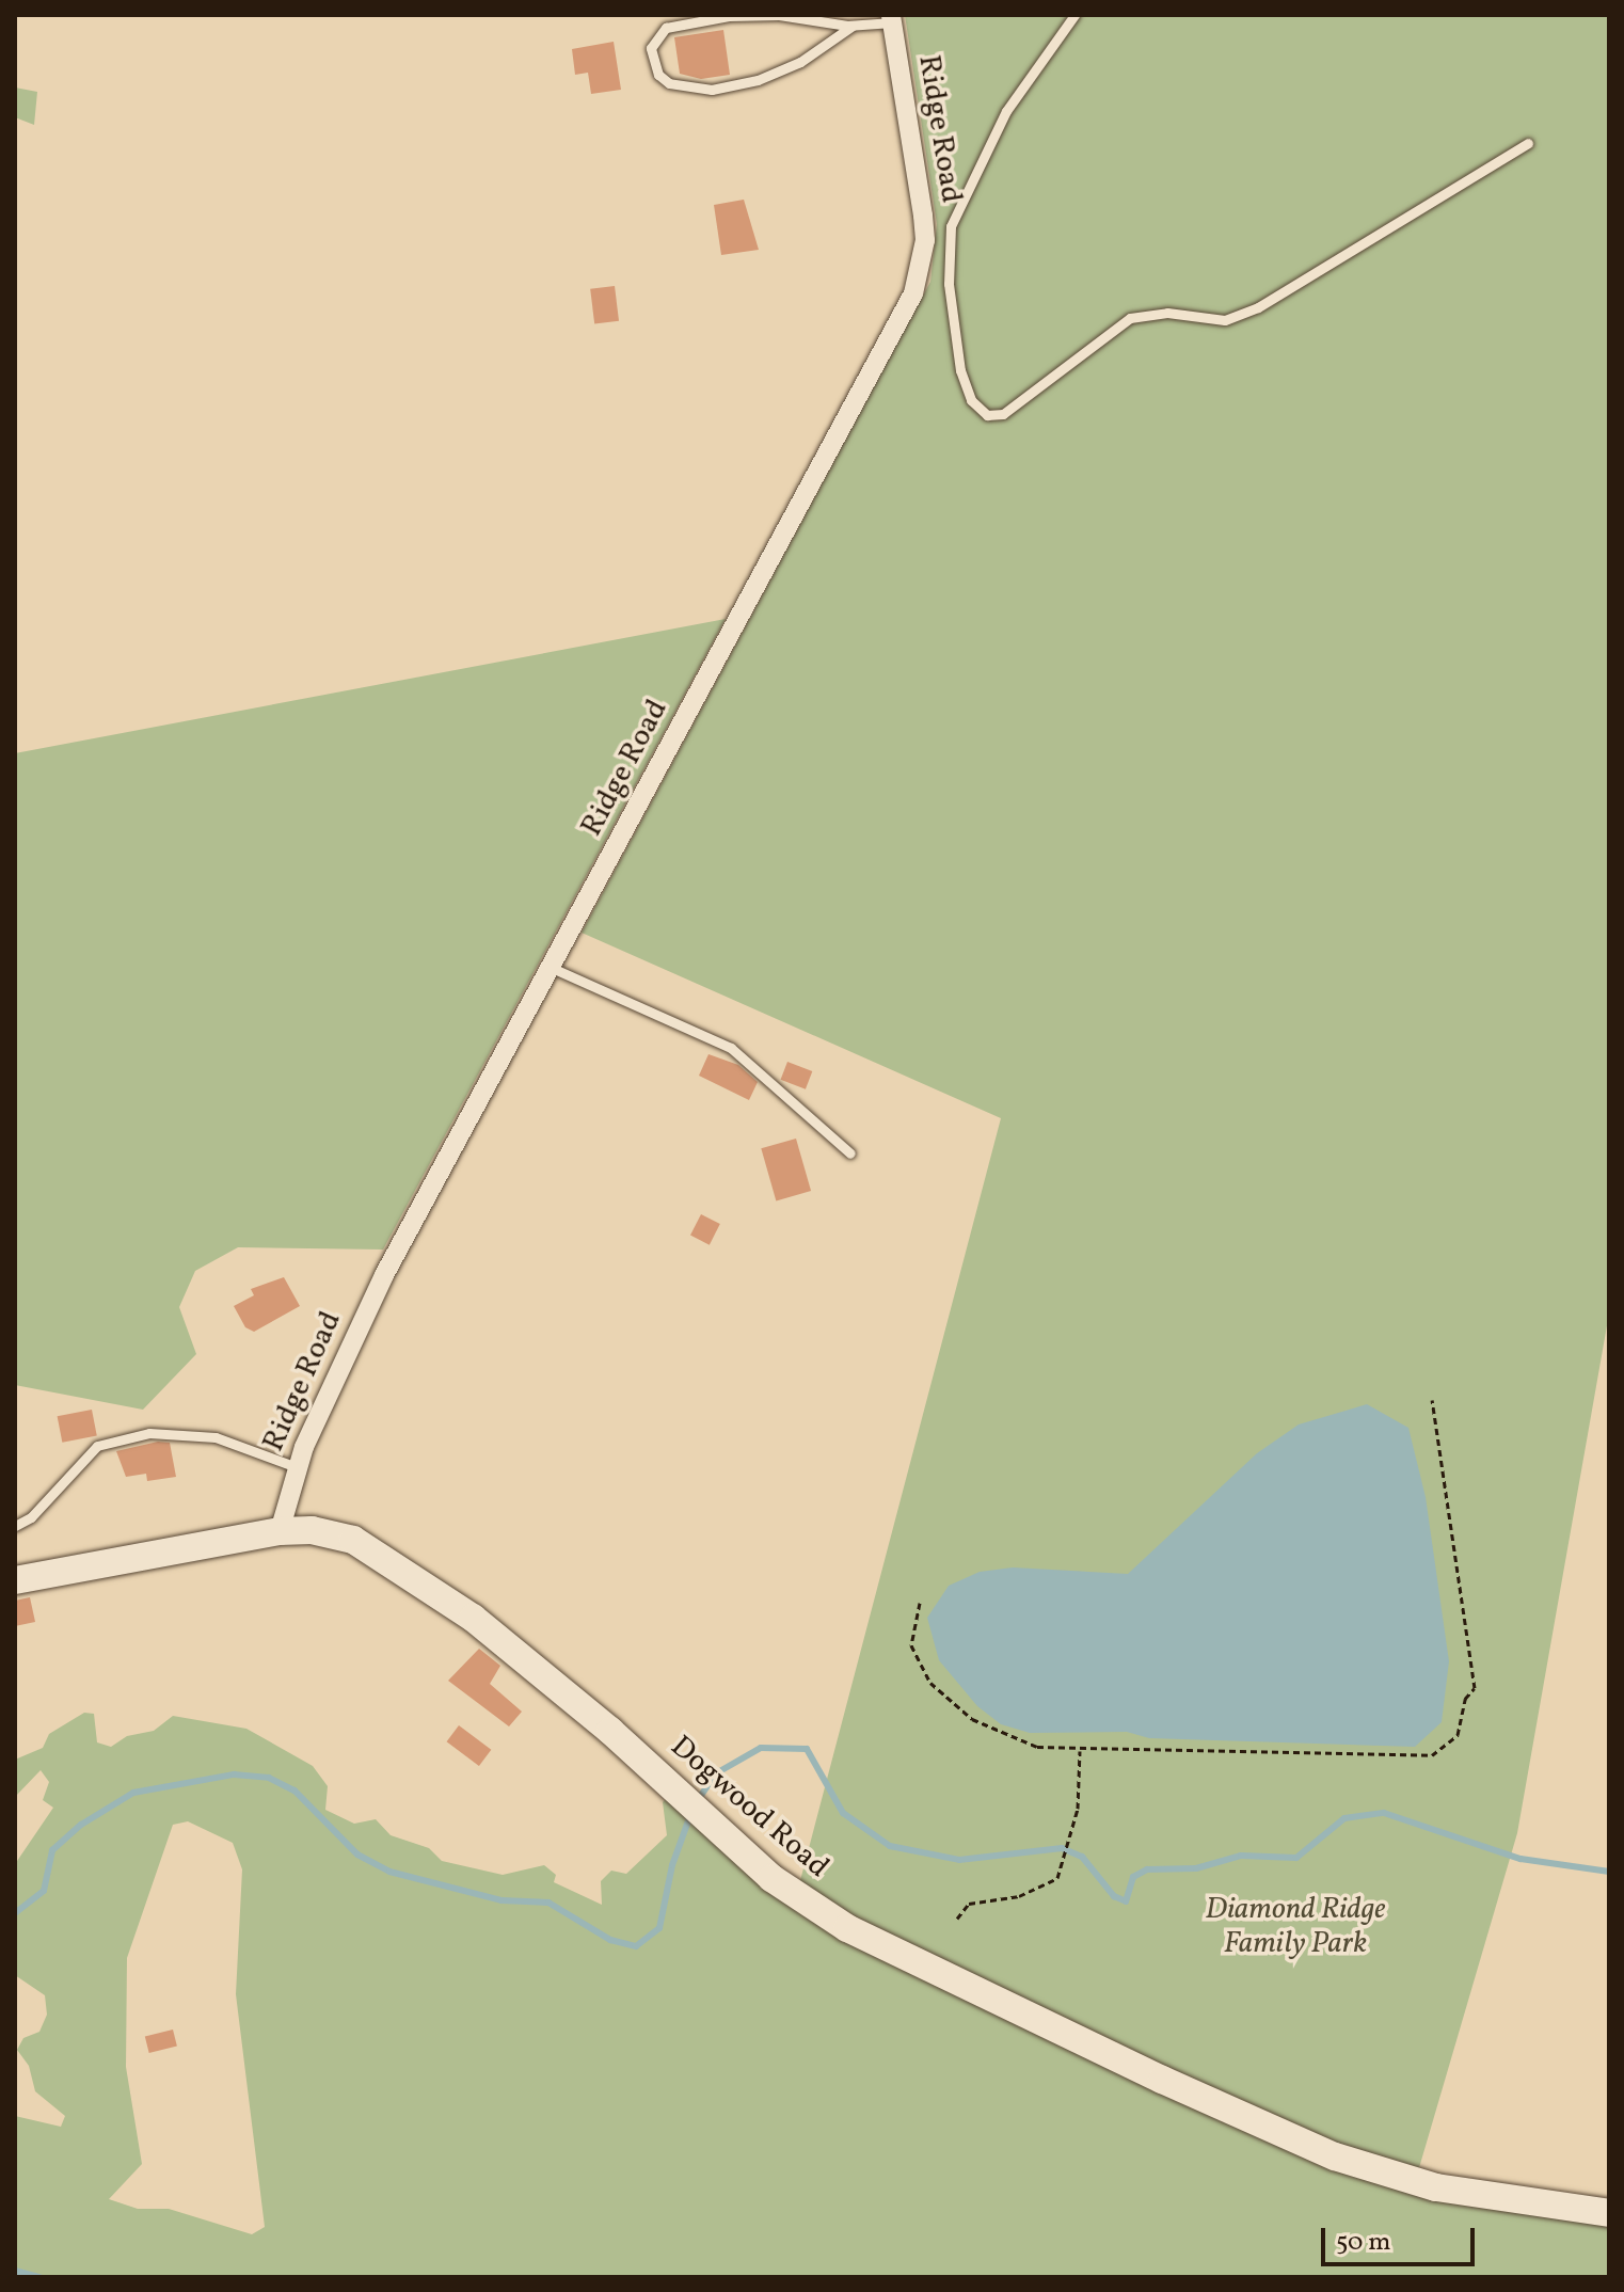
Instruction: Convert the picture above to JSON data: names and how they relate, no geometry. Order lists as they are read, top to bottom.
{
  "streets": {
    "street": ["Ridge Road", "Dogwood Road"]
  },
  "crossings": [
    ["Ridge Road", "Dogwood Road"]
  ],
  "parks": ["Diamond Ridge Family Park"],
  "scale_bar": "50 m"
}
